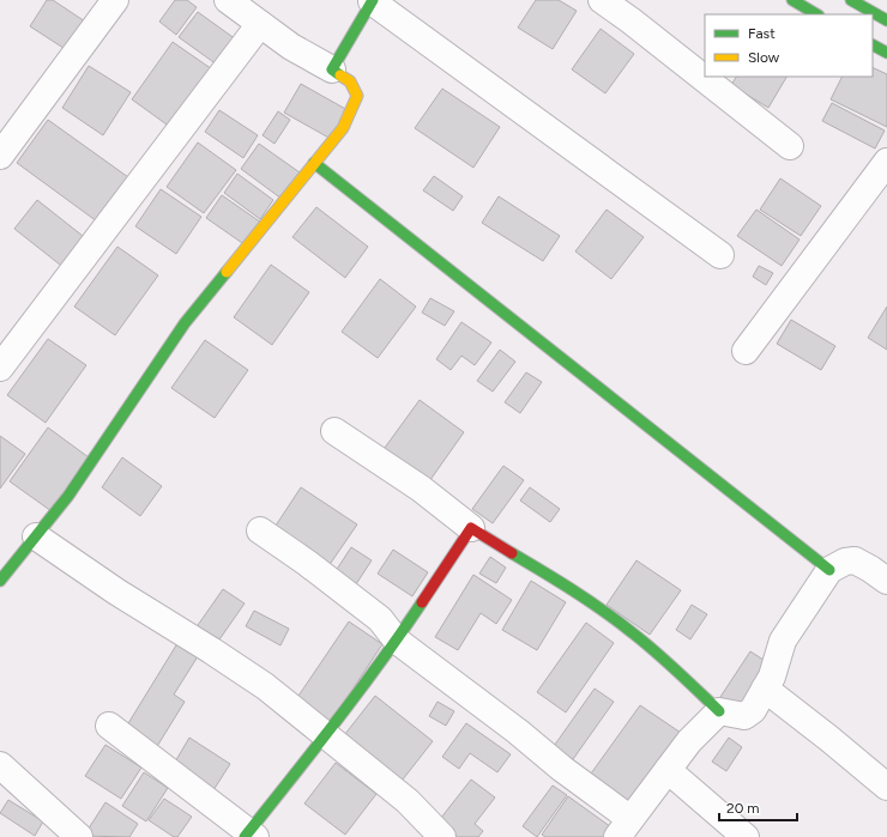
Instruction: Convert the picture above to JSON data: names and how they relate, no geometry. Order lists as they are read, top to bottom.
{
  "legend": ["Fast", "Slow"],
  "scale_bar": "20 m"
}
